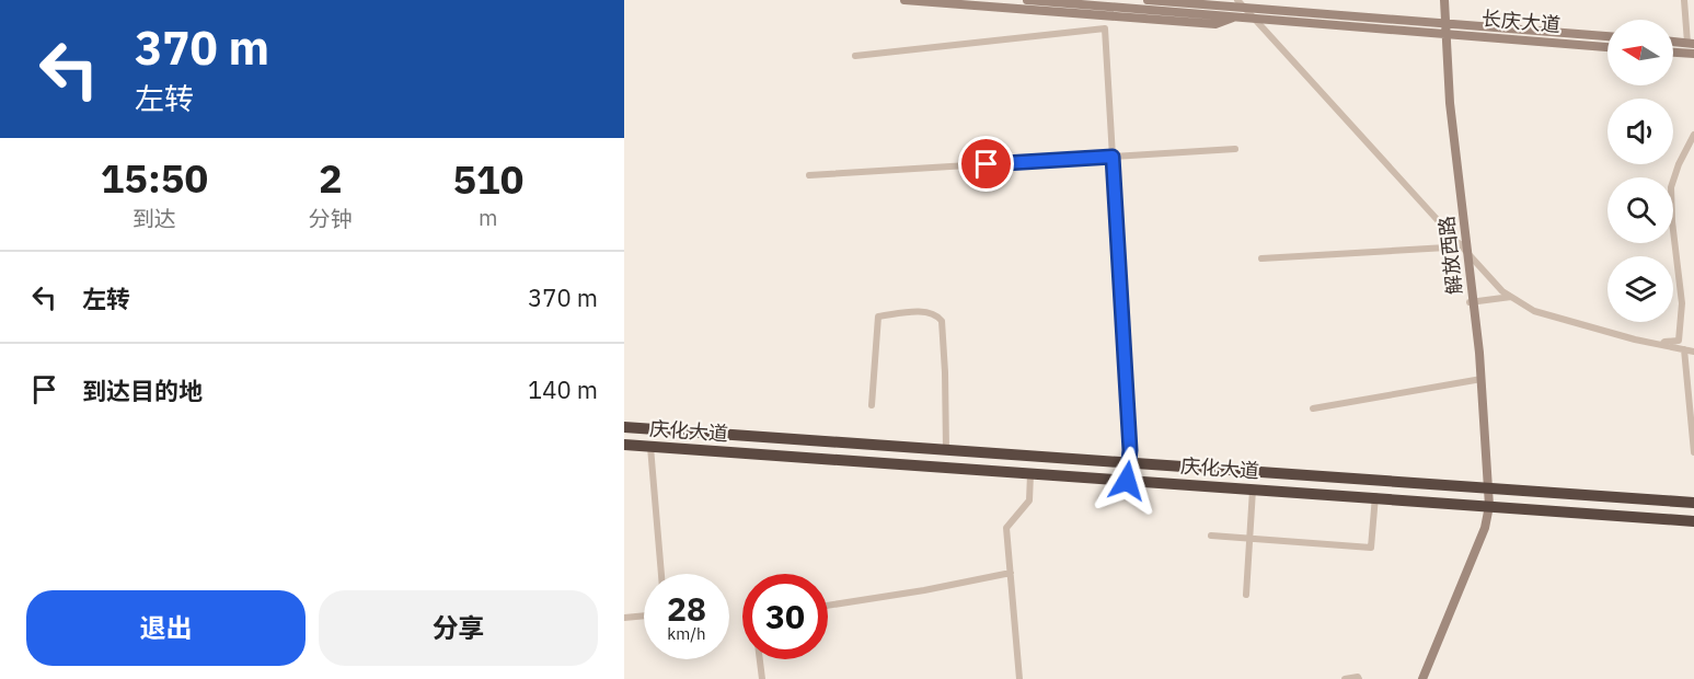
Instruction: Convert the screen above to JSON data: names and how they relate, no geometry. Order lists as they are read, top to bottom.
{
  "streets": {
    "highway": ["庆化大道"],
    "main road": ["长庆大道", "解放西路"]
  },
  "crossings": [
    ["长庆大道", "解放西路"],
    ["解放西路", "庆化大道"]
  ],
  "north": "left",
  "page": {
    "turn": ["370 m", "左转"],
    "eta": [
      "15:50",
      "到达",
      "2",
      "分钟",
      "510",
      "m"
    ],
    "list": [
      {
        "name": "左转",
        "value": "370 m"
      },
      {
        "name": "到达目的地",
        "value": "140 m"
      }
    ],
    "speed": "28 km/h",
    "limit": "30",
    "buttons": ["退出", "分享"]
  }
}
